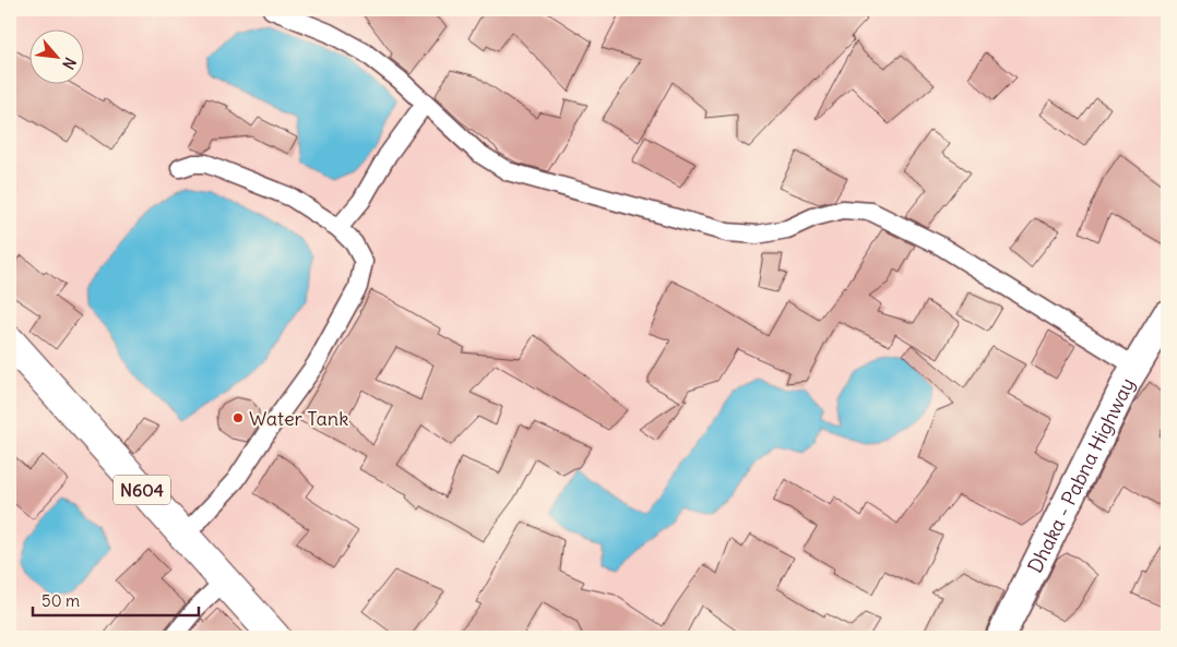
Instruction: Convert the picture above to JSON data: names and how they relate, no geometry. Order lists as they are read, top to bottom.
{
  "streets": {
    "highway": ["N604"],
    "main road": ["Dhaka - Pabna Highway"]
  },
  "places": ["Water Tank"],
  "scale_bar": "50 m",
  "north": "bottom right"
}
